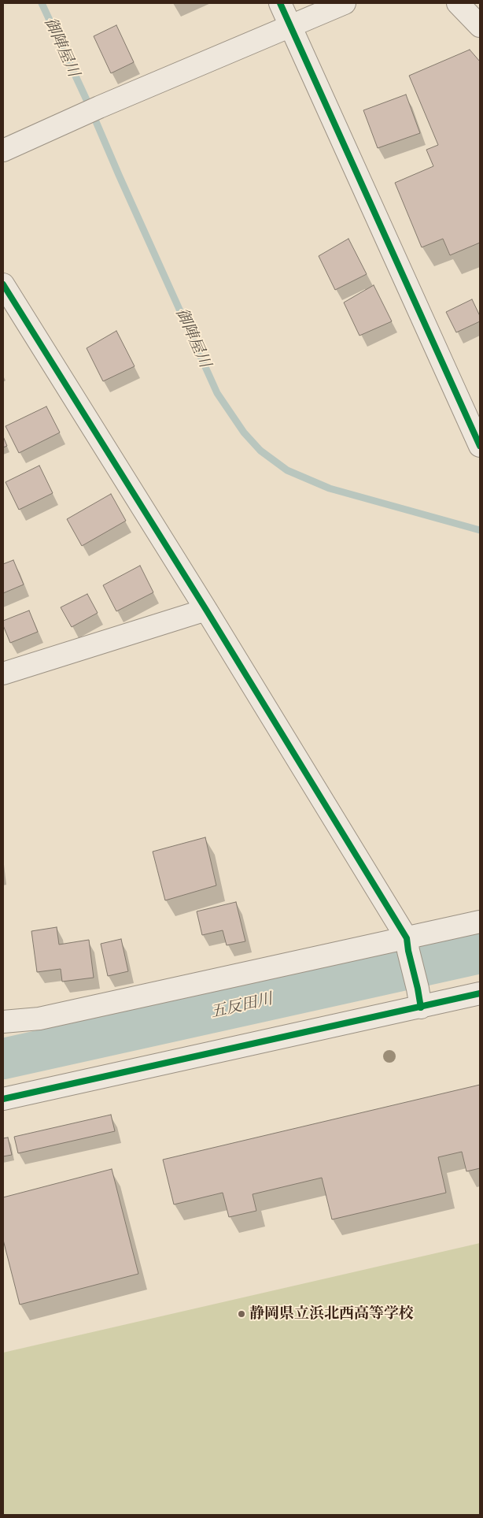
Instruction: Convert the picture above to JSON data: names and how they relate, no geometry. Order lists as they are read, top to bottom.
{
  "water": ["御陣屋川", "五反田川"],
  "places": ["静岡県立浜北西高等学校"]
}
